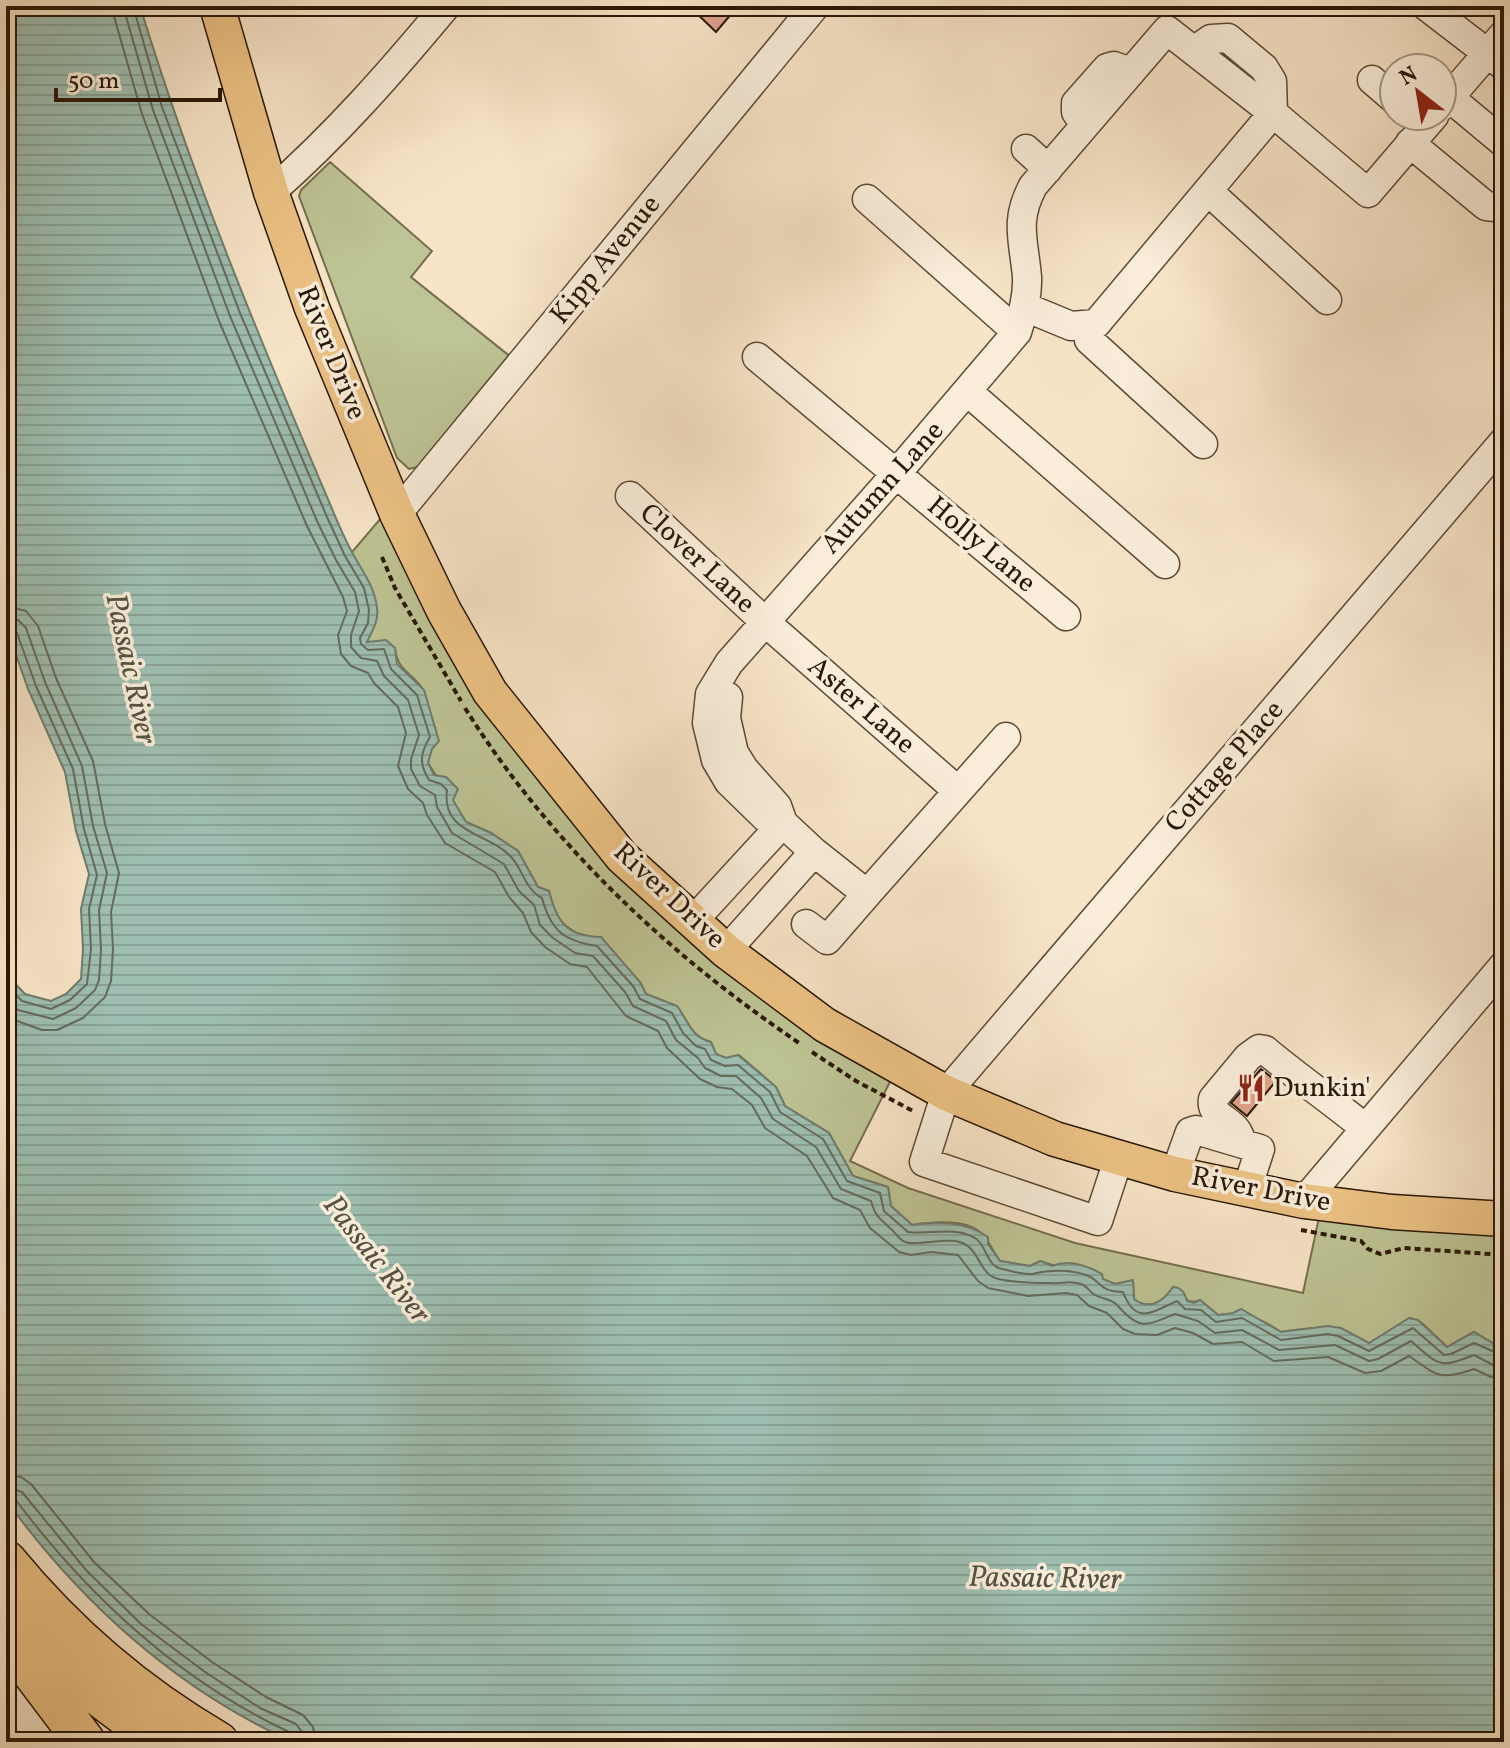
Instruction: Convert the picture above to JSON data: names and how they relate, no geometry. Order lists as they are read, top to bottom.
{
  "streets": {
    "main road": ["River Drive"],
    "street": [
      "Kipp Avenue",
      "Autumn Lane",
      "Holly Lane",
      "Clover Lane",
      "Aster Lane",
      "Cottage Place"
    ]
  },
  "crossings": [
    ["Kipp Avenue", "River Drive"],
    ["River Drive", "Cottage Place"],
    ["Autumn Lane", "Holly Lane"],
    ["Autumn Lane", "Clover Lane"],
    ["Autumn Lane", "Aster Lane"],
    ["Clover Lane", "Aster Lane"]
  ],
  "water": ["Passaic River"],
  "places": {
    "restaurant": ["Dunkin'"]
  },
  "scale_bar": "50 m",
  "north": "top left"
}
